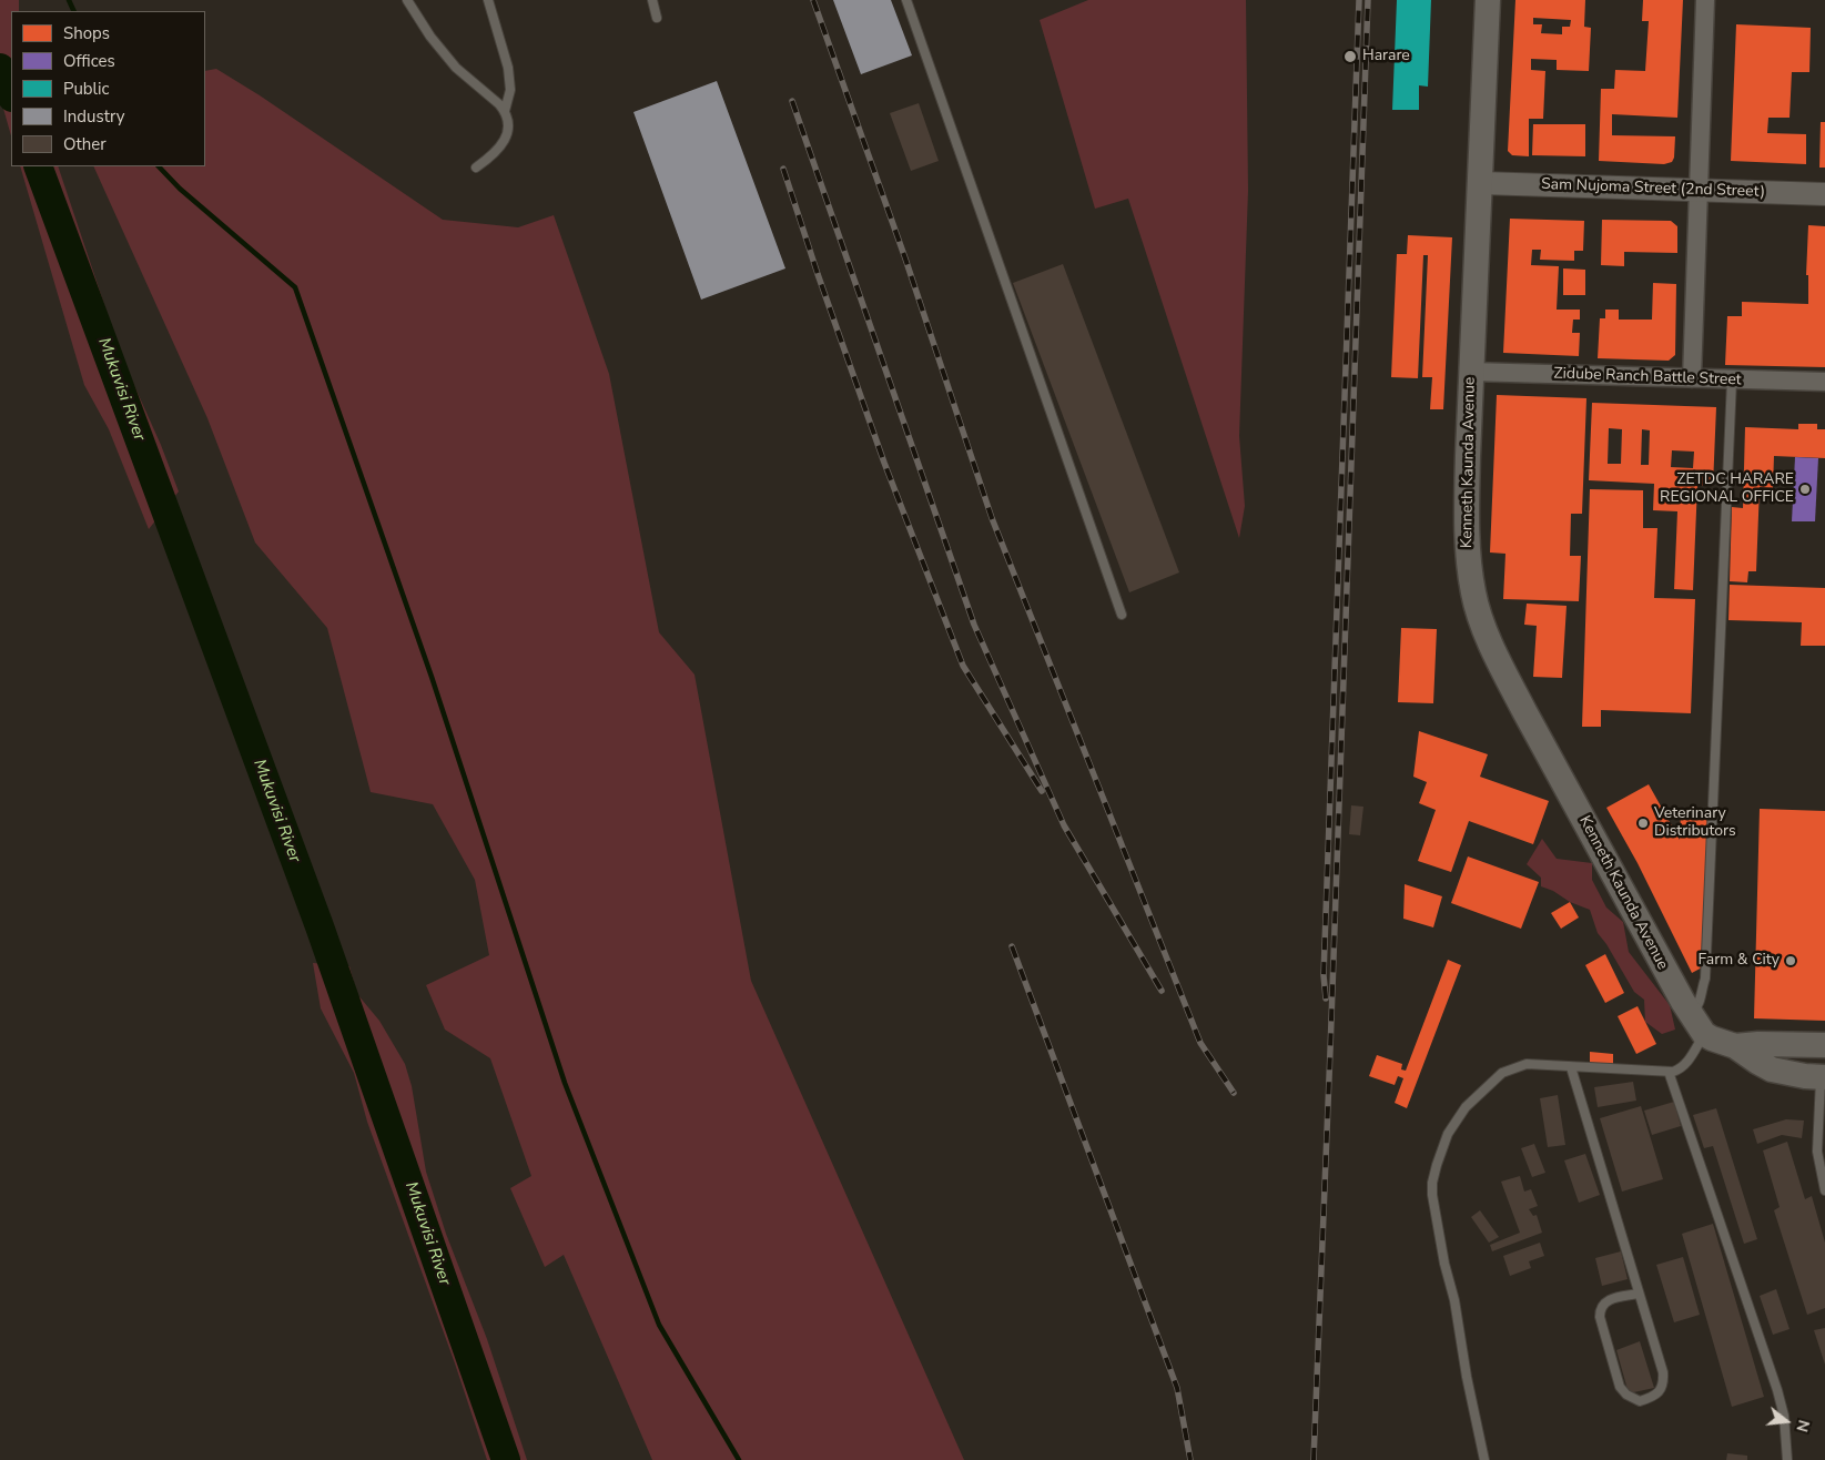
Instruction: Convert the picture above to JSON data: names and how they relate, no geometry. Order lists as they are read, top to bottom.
{
  "streets": {
    "main road": ["Kenneth Kaunda Avenue"],
    "street": ["Sam Nujoma Street (2nd Street)", "Zidube Ranch Battle Street"]
  },
  "crossings": [
    ["Sam Nujoma Street (2nd Street)", "Kenneth Kaunda Avenue"],
    ["Zidube Ranch Battle Street", "Kenneth Kaunda Avenue"]
  ],
  "water": ["Mukuvisi River"],
  "places": [
    "Harare",
    "ZETDC HARARE REGIONAL OFFICE",
    "Veterinary Distributors",
    "Farm & City"
  ],
  "legend": [
    "Shops",
    "Offices",
    "Public",
    "Industry",
    "Other"
  ],
  "north": "right"
}
